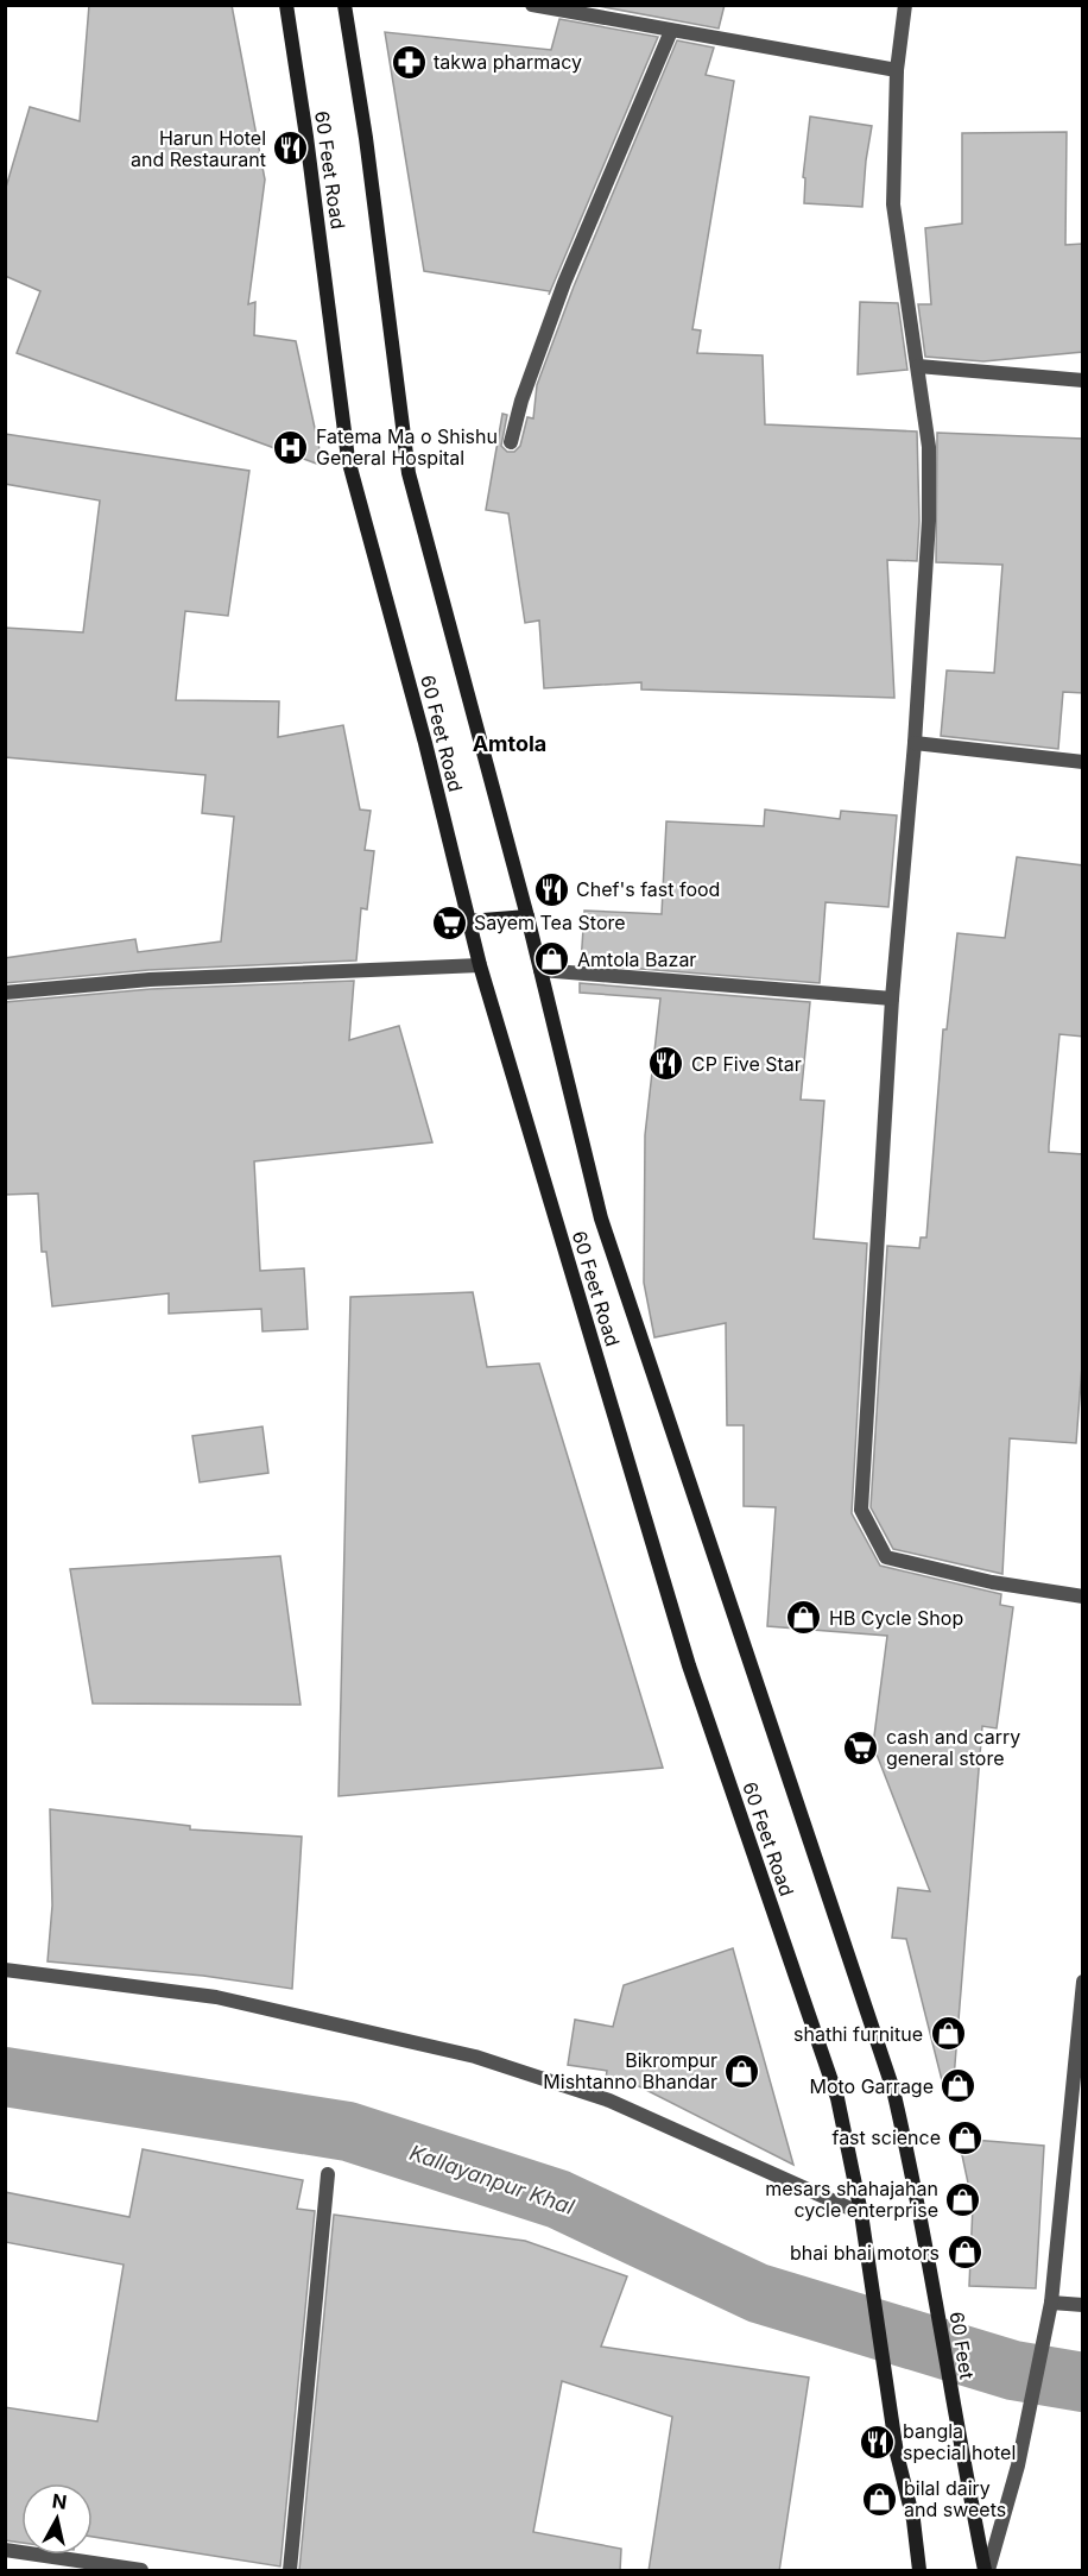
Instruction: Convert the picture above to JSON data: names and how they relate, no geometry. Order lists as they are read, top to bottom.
{
  "streets": {
    "street": ["60 Feet Road", "60 Feet"]
  },
  "crossings": [
    ["60 Feet Road", "60 Feet"]
  ],
  "districts": ["Amtola"],
  "water": ["Kallayanpur Khal"],
  "places": {
    "pharmacy": ["takwa pharmacy"],
    "restaurant": [
      "Harun Hotel and Restaurant",
      "Chef's fast food",
      "CP Five Star",
      "bangla special hotel"
    ],
    "hospital": ["Fatema Ma o Shishu General Hospital"],
    "supermarket": ["Sayem Tea Store", "cash and carry general store"],
    "shop": [
      "Amtola Bazar",
      "HB Cycle Shop",
      "shathi furnitue",
      "Bikrompur Mishtanno Bhandar",
      "Moto Garrage",
      "fast science",
      "mesars shahajahan cycle enterprise",
      "bhai bhai motors",
      "bilal dairy and sweets"
    ]
  },
  "north": "top"
}
